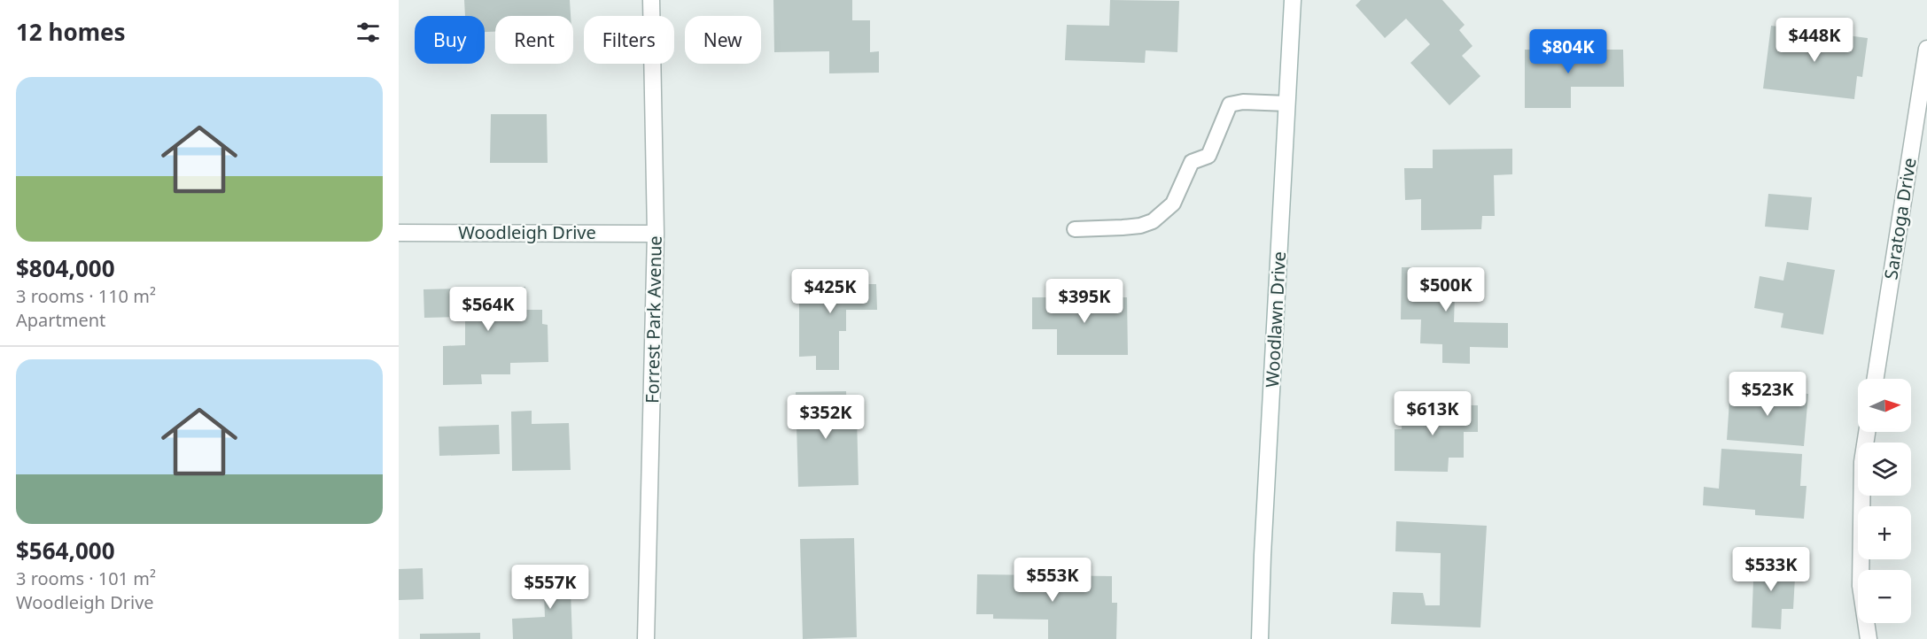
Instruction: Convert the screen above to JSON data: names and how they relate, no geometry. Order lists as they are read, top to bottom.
{
  "streets": {
    "street": [
      "Saratoga Drive",
      "Woodleigh Drive",
      "Forrest Park Avenue",
      "Woodlawn Drive"
    ]
  },
  "crossings": [
    ["Woodleigh Drive", "Forrest Park Avenue"]
  ],
  "north": "right",
  "page": {
    "heading": "12 homes",
    "chip": [
      "Buy",
      "Rent",
      "Filters",
      "New"
    ],
    "price": [
      "$448K",
      "$804K",
      "$500K",
      "$425K",
      "$395K",
      "$564K",
      "$523K",
      "$613K",
      "$352K",
      "$533K",
      "$553K",
      "$557K"
    ],
    "list": [
      {
        "name": "$804,000",
        "note": "3 rooms · 110 m² · Apartment"
      },
      {
        "name": "$564,000",
        "note": "3 rooms · 101 m² · Woodleigh Drive"
      }
    ],
    "map_buttons": ["+", "−"]
  }
}
